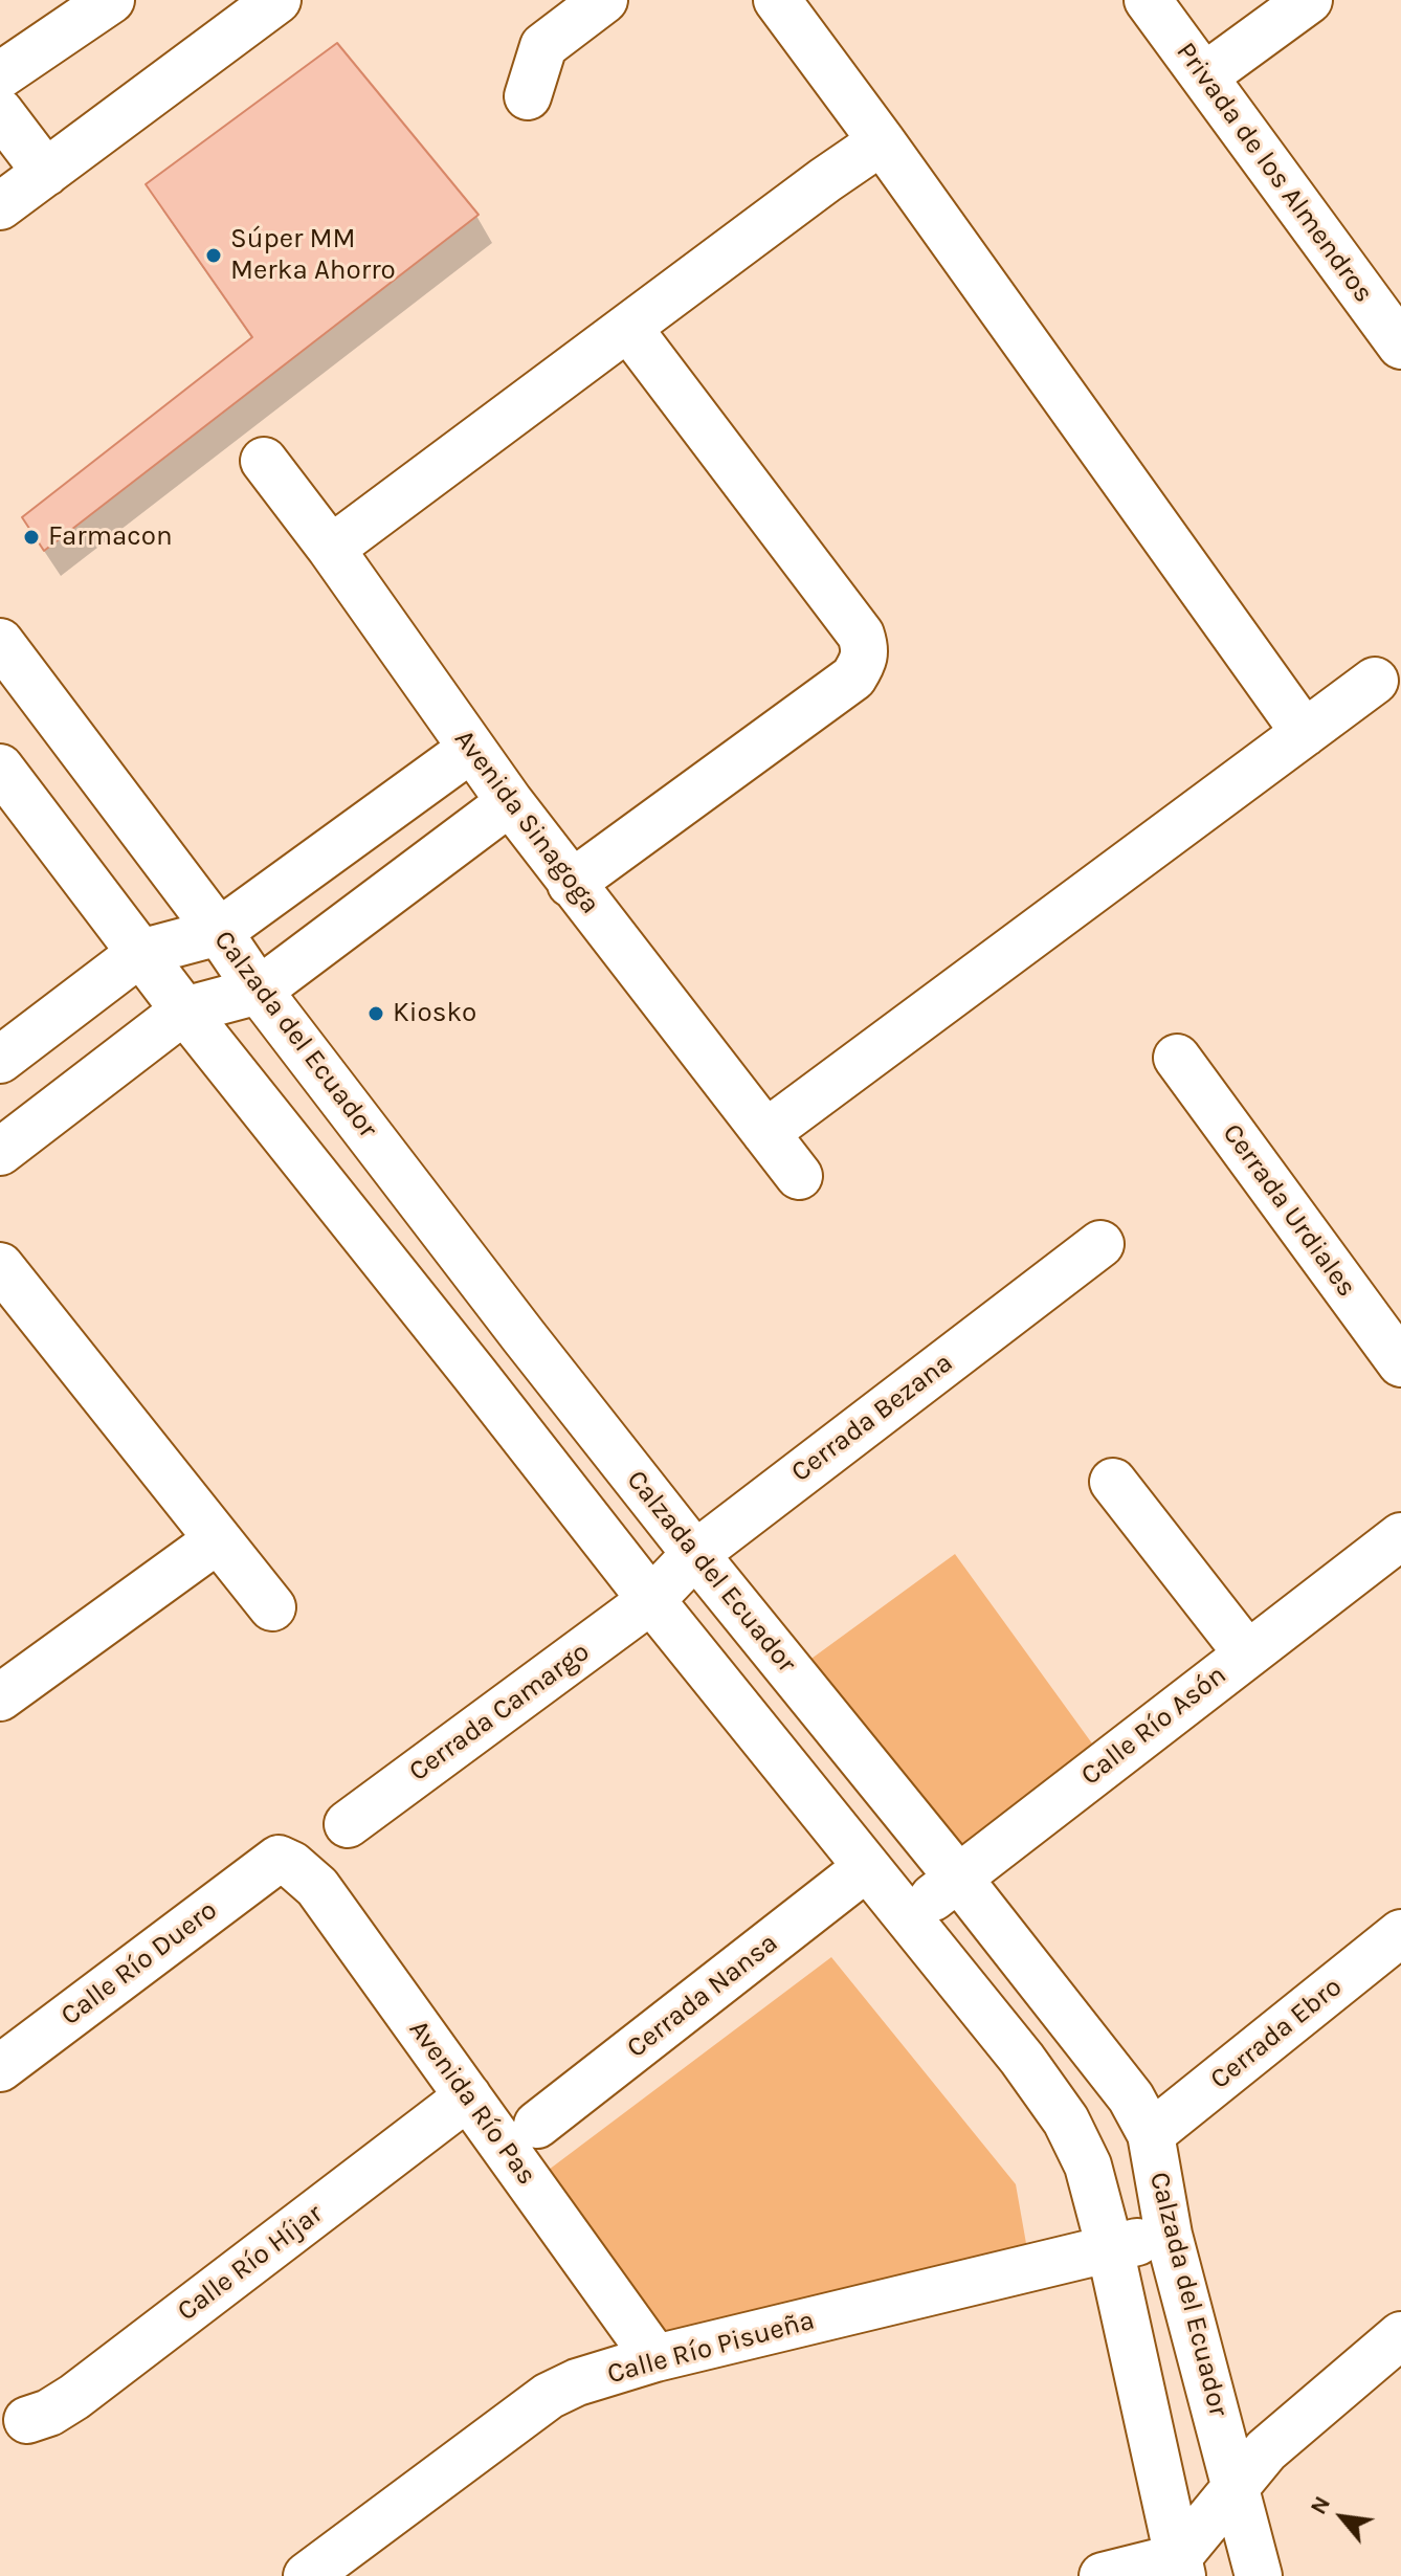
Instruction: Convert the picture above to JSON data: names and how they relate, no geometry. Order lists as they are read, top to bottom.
{
  "streets": {
    "street": [
      "Privada de los Almendros",
      "Avenida Sinagoga",
      "Calzada del Ecuador",
      "Cerrada Urdiales",
      "Cerrada Bezana",
      "Cerrada Camargo",
      "Calle Río Asón",
      "Calle Río Duero",
      "Cerrada Nansa",
      "Cerrada Ebro",
      "Avenida Río Pas",
      "Calle Río Híjar",
      "Calle Río Pisueña"
    ]
  },
  "crossings": [
    ["Calzada del Ecuador", "Cerrada Bezana"],
    ["Calzada del Ecuador", "Calle Río Asón"],
    ["Calzada del Ecuador", "Cerrada Ebro"],
    ["Calzada del Ecuador", "Calle Río Pisueña"],
    ["Cerrada Bezana", "Cerrada Camargo"],
    ["Calle Río Duero", "Avenida Río Pas"],
    ["Avenida Río Pas", "Calle Río Híjar"],
    ["Avenida Río Pas", "Calle Río Pisueña"]
  ],
  "places": ["Súper MM Merka Ahorro", "Farmacon", "Kiosko"],
  "north": "top left"
}
